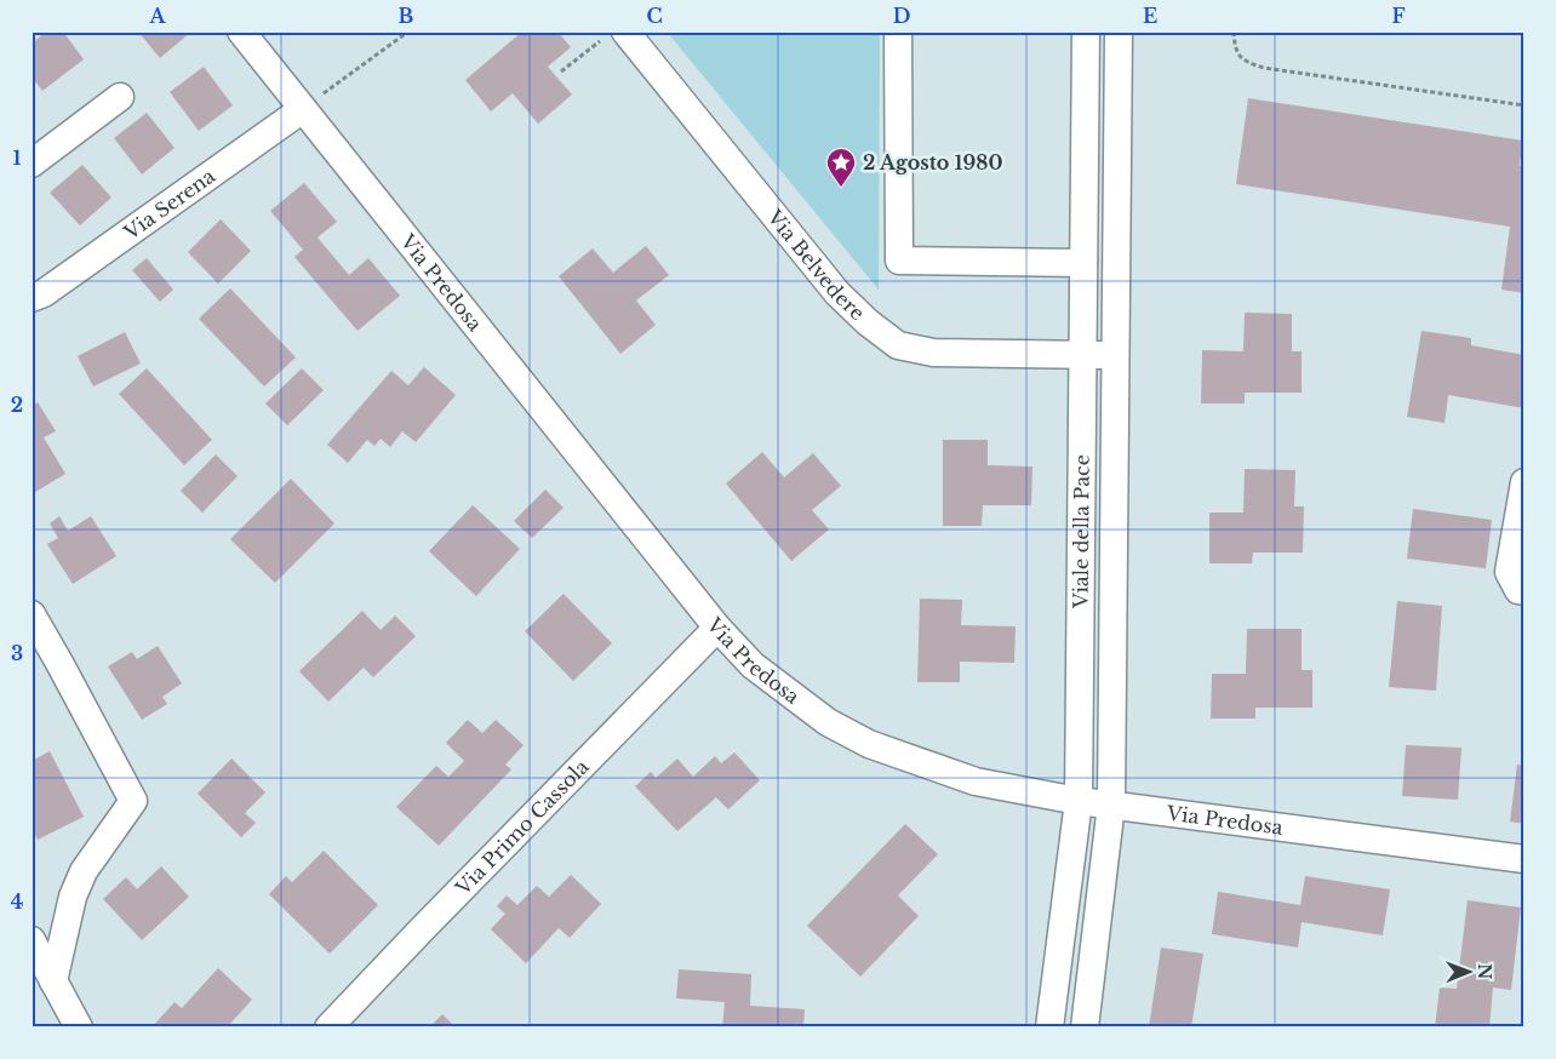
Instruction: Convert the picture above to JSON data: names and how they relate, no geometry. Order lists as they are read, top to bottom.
{
  "streets": {
    "street": [
      "Via Serena",
      "Via Belvedere",
      "Via Predosa",
      "Viale della Pace",
      "Via Primo Cassola"
    ]
  },
  "crossings": [
    ["Via Serena", "Via Predosa"],
    ["Via Belvedere", "Viale della Pace"],
    ["Via Predosa", "Viale della Pace"],
    ["Via Predosa", "Via Primo Cassola"]
  ],
  "places": {
    "place": ["2 Agosto 1980"]
  },
  "north": "right",
  "grid": {
    "columns": [
      "A",
      "B",
      "C",
      "D",
      "E",
      "F"
    ],
    "rows": [
      "1",
      "2",
      "3",
      "4"
    ]
  }
}
